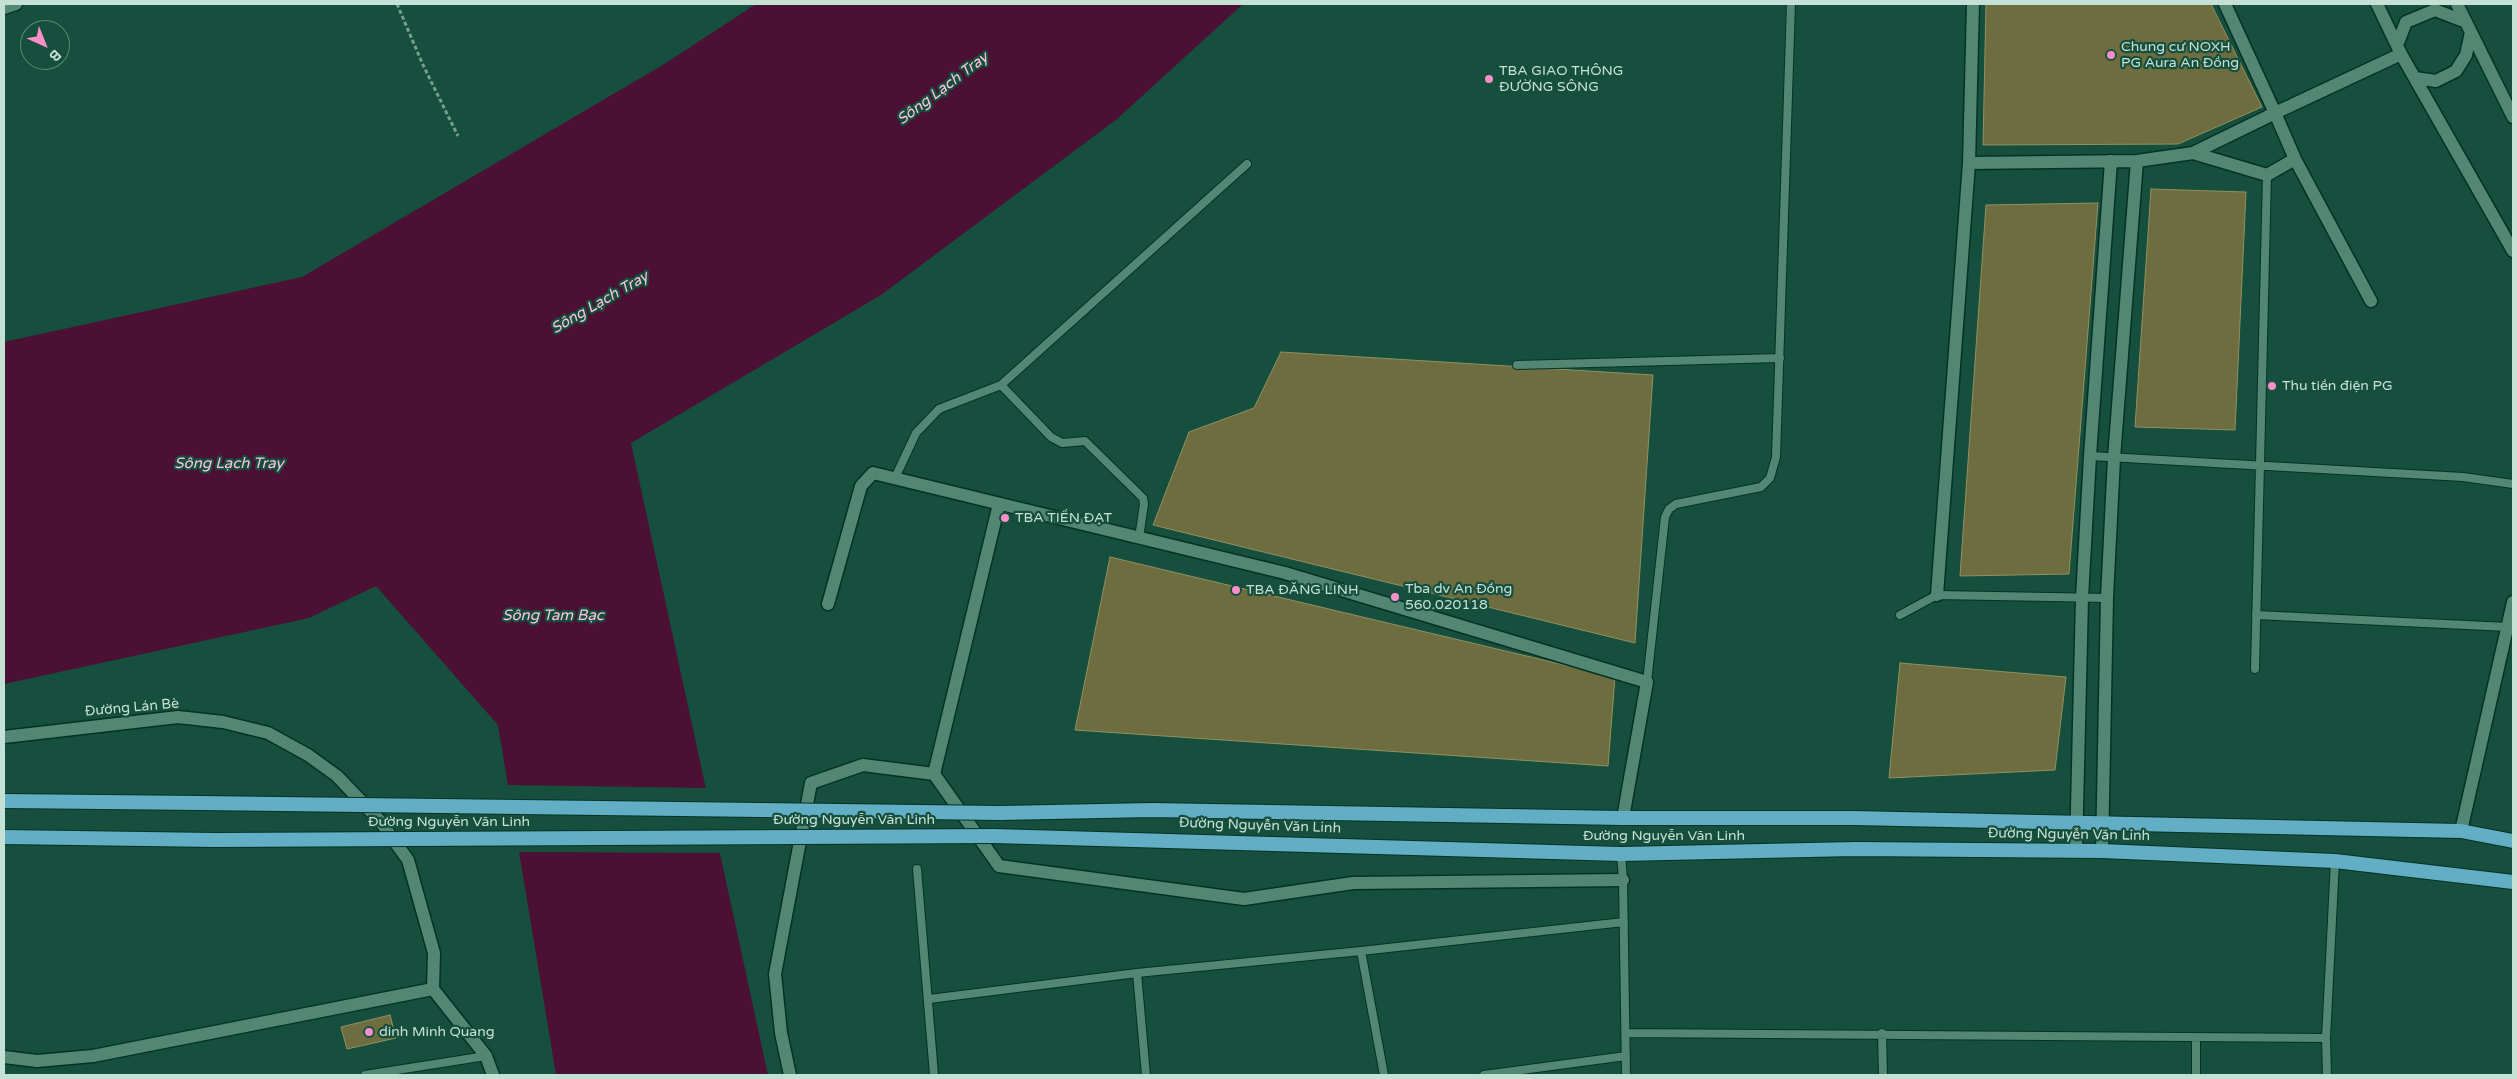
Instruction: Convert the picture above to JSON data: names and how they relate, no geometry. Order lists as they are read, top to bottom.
{
  "streets": {
    "highway": ["Đường Nguyễn Văn Linh"],
    "street": ["Đường Lán Bè"]
  },
  "water": ["Sông Lạch Tray", "Sông Tam Bạc"],
  "places": [
    "Chung cư NOXH PG Aura An Đồng",
    "TBA GIAO THÔNG ĐƯỜNG SÔNG",
    "Thu tiền điện PG",
    "TBA TIẾN ĐẠT",
    "TBA ĐĂNG LINH",
    "Tba dv An Đồng 560.020118",
    "dinh Minh Quang"
  ],
  "north": "bottom right"
}
